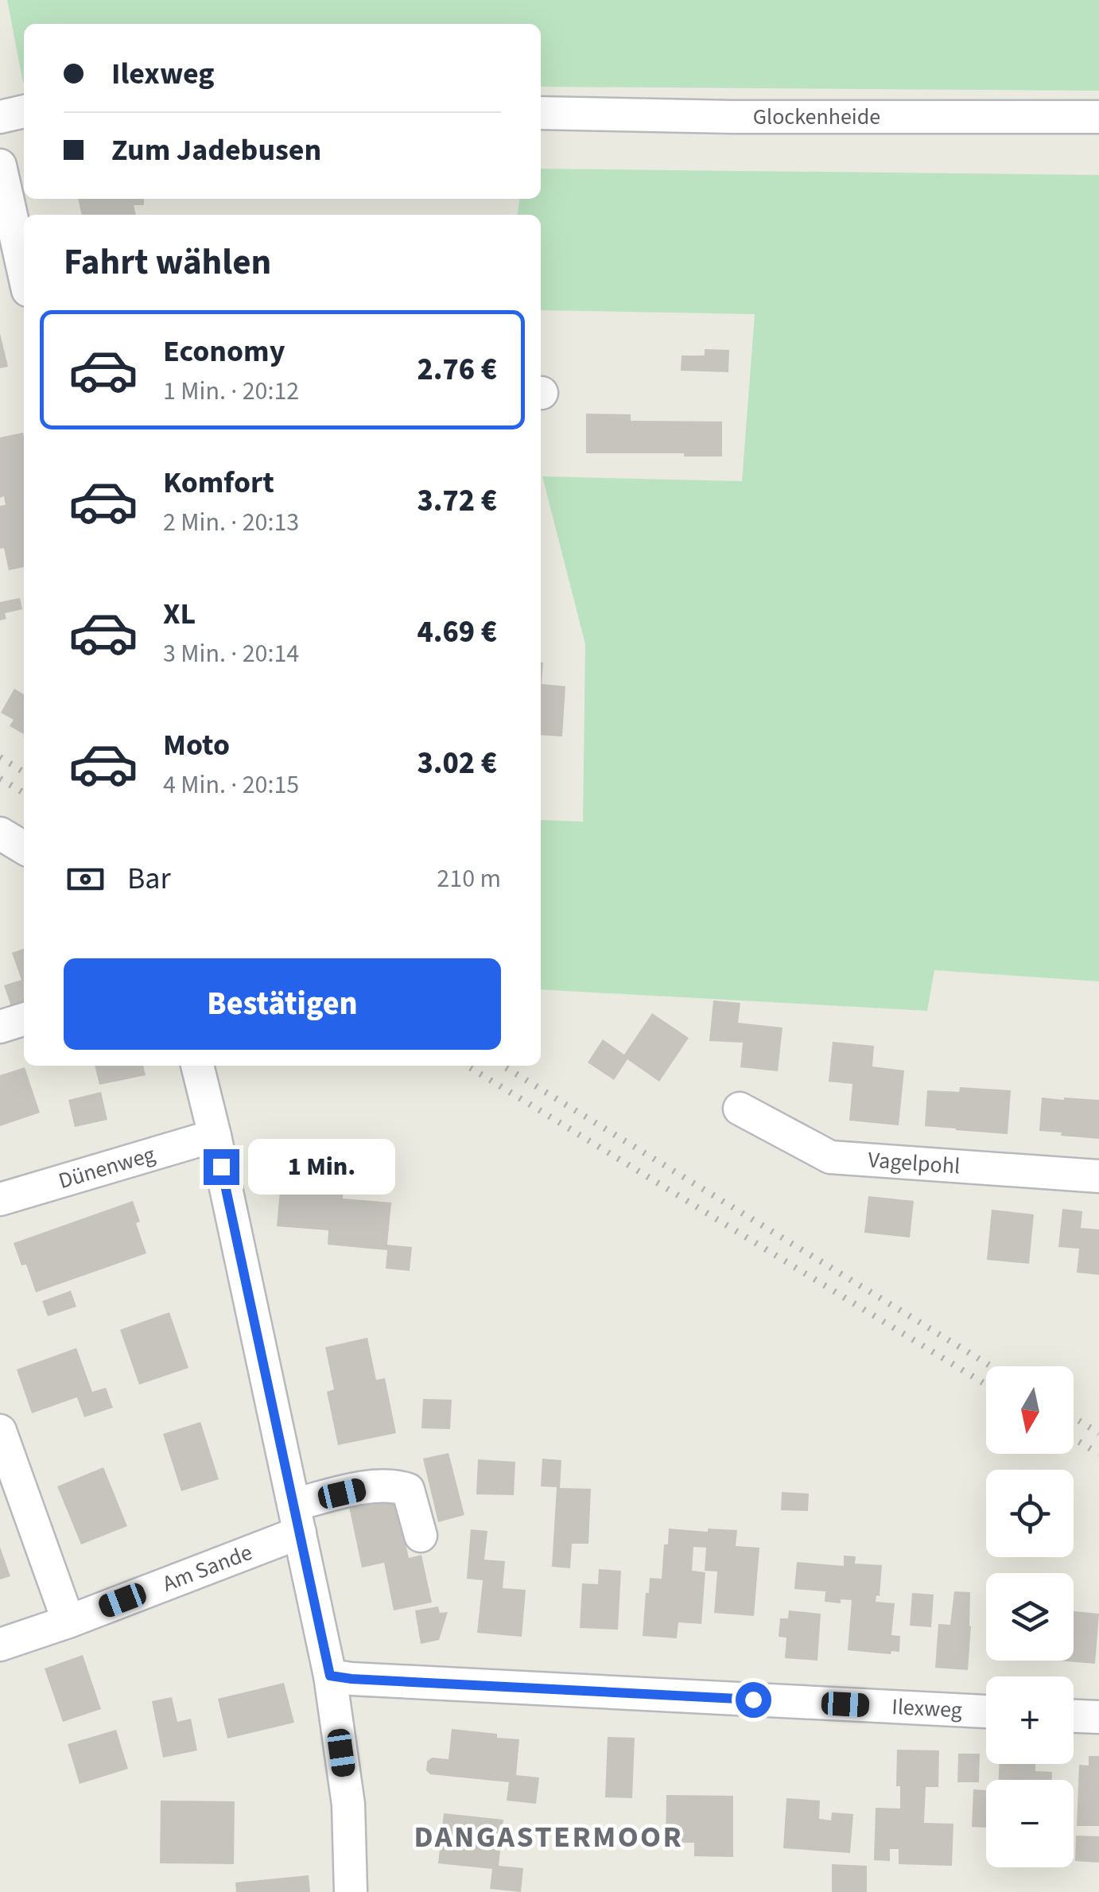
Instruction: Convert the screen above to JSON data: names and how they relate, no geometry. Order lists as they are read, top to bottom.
{
  "streets": {
    "street": [
      "Glockenheide",
      "Vagelpohl",
      "Dünenweg",
      "Am Sande",
      "Ilexweg"
    ]
  },
  "districts": ["DANGASTERMOOR"],
  "north": "bottom",
  "page": {
    "banner": ["Ilexweg", "Zum Jadebusen"],
    "heading": "Fahrt wählen",
    "list": [
      {
        "name": "Economy",
        "note": "1 Min. · 20:12",
        "value": "2.76 €"
      },
      {
        "name": "Komfort",
        "note": "2 Min. · 20:13",
        "value": "3.72 €"
      },
      {
        "name": "XL",
        "note": "3 Min. · 20:14",
        "value": "4.69 €"
      },
      {
        "name": "Moto",
        "note": "4 Min. · 20:15",
        "value": "3.02 €"
      }
    ],
    "pay": ["Bar", "210 m"],
    "buttons": "Bestätigen",
    "bubble": "1 Min.",
    "map_buttons": ["+", "−"]
  }
}
